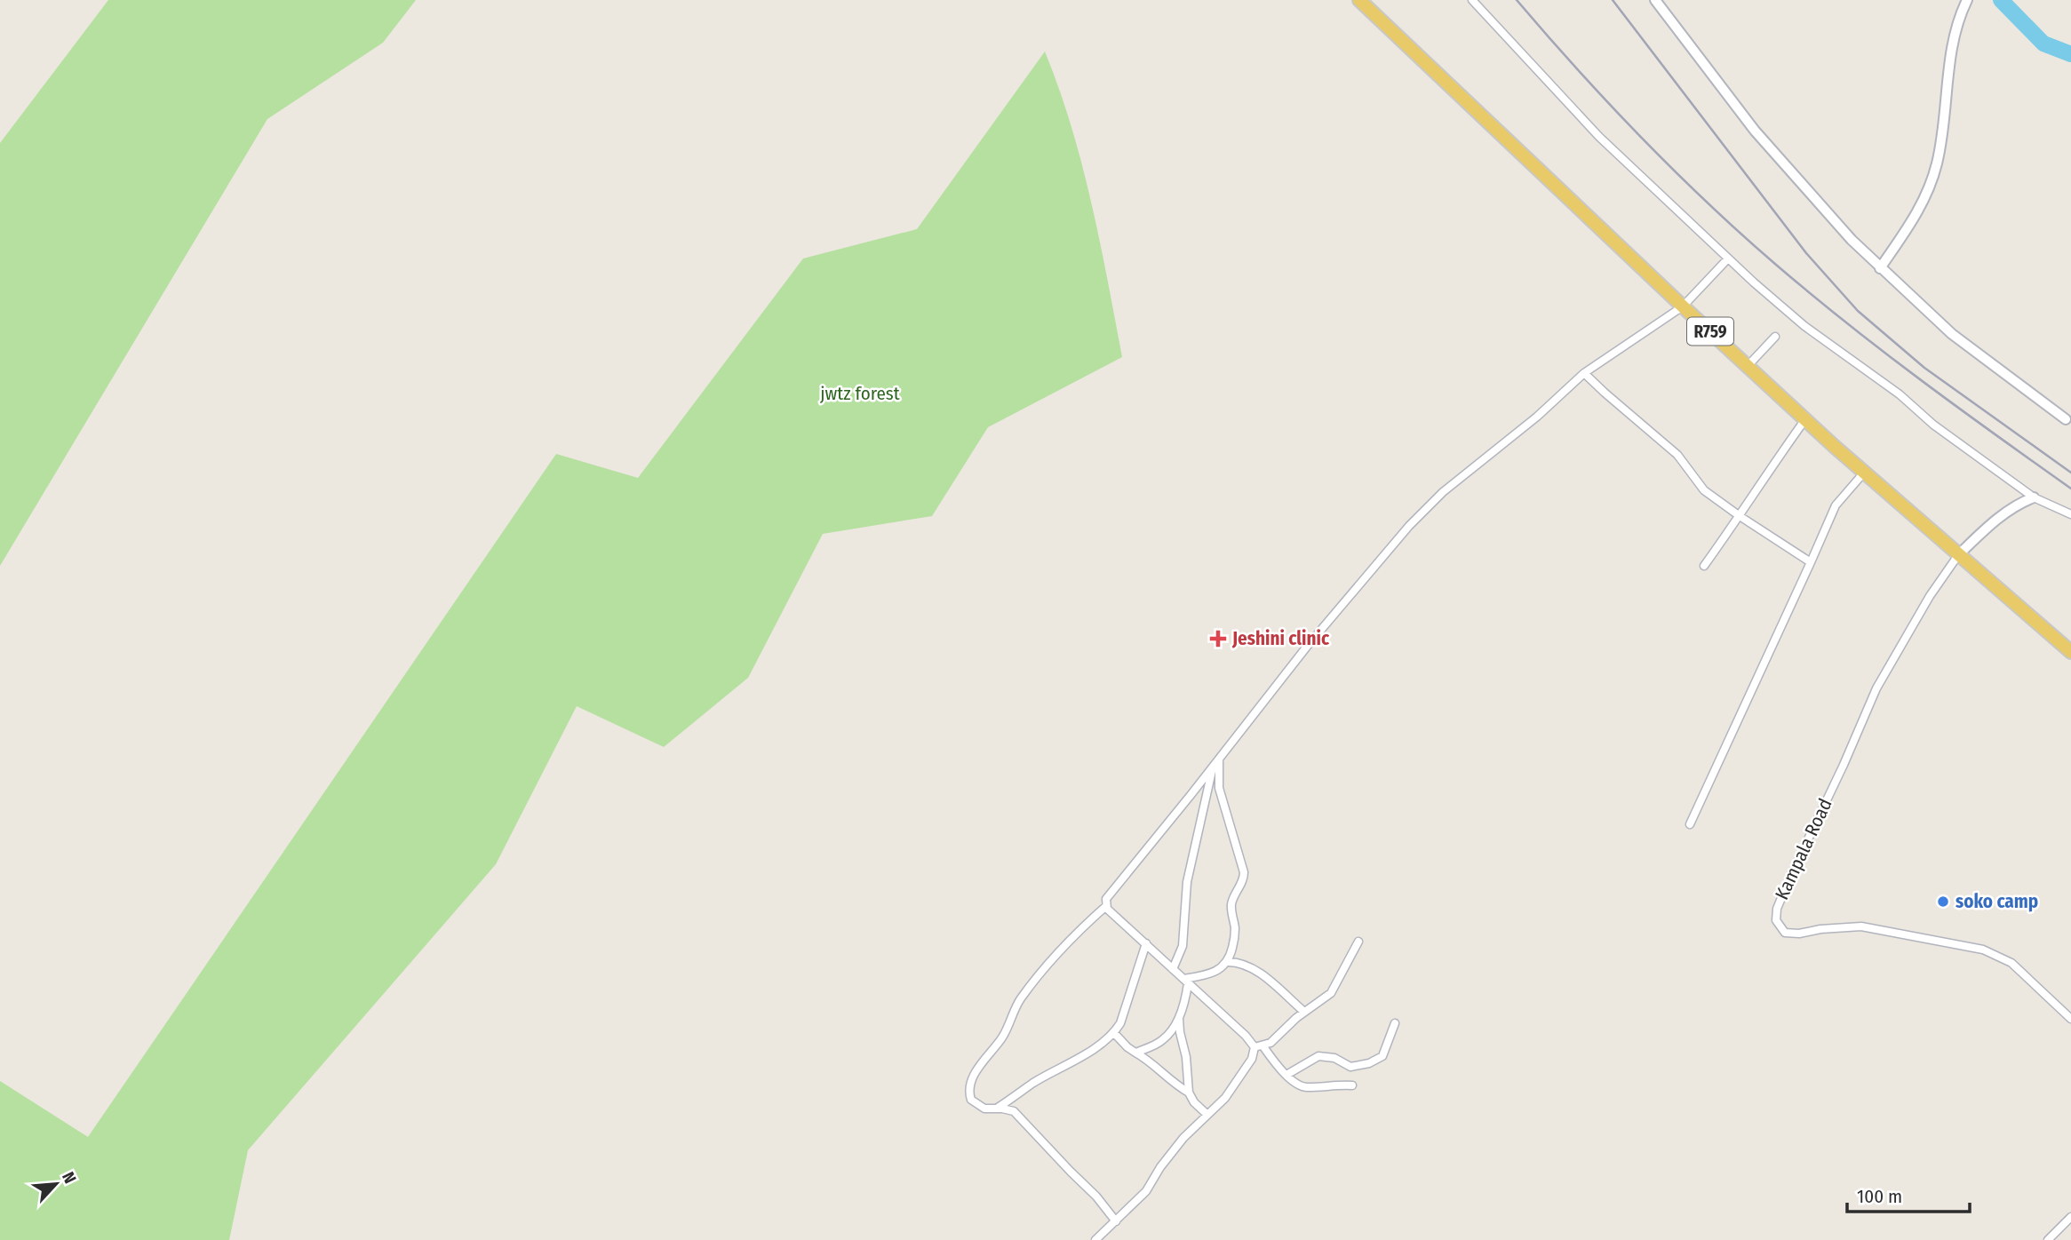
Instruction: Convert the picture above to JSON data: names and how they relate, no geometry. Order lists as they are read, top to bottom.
{
  "streets": {
    "main road": ["R759"],
    "street": ["Kampala Road"]
  },
  "crossings": [
    ["R759", "Kampala Road"]
  ],
  "parks": ["jwtz forest"],
  "places": {
    "health": ["Jeshini clinic"],
    "other": ["soko camp"]
  },
  "scale_bar": "100 m",
  "north": "top right"
}
